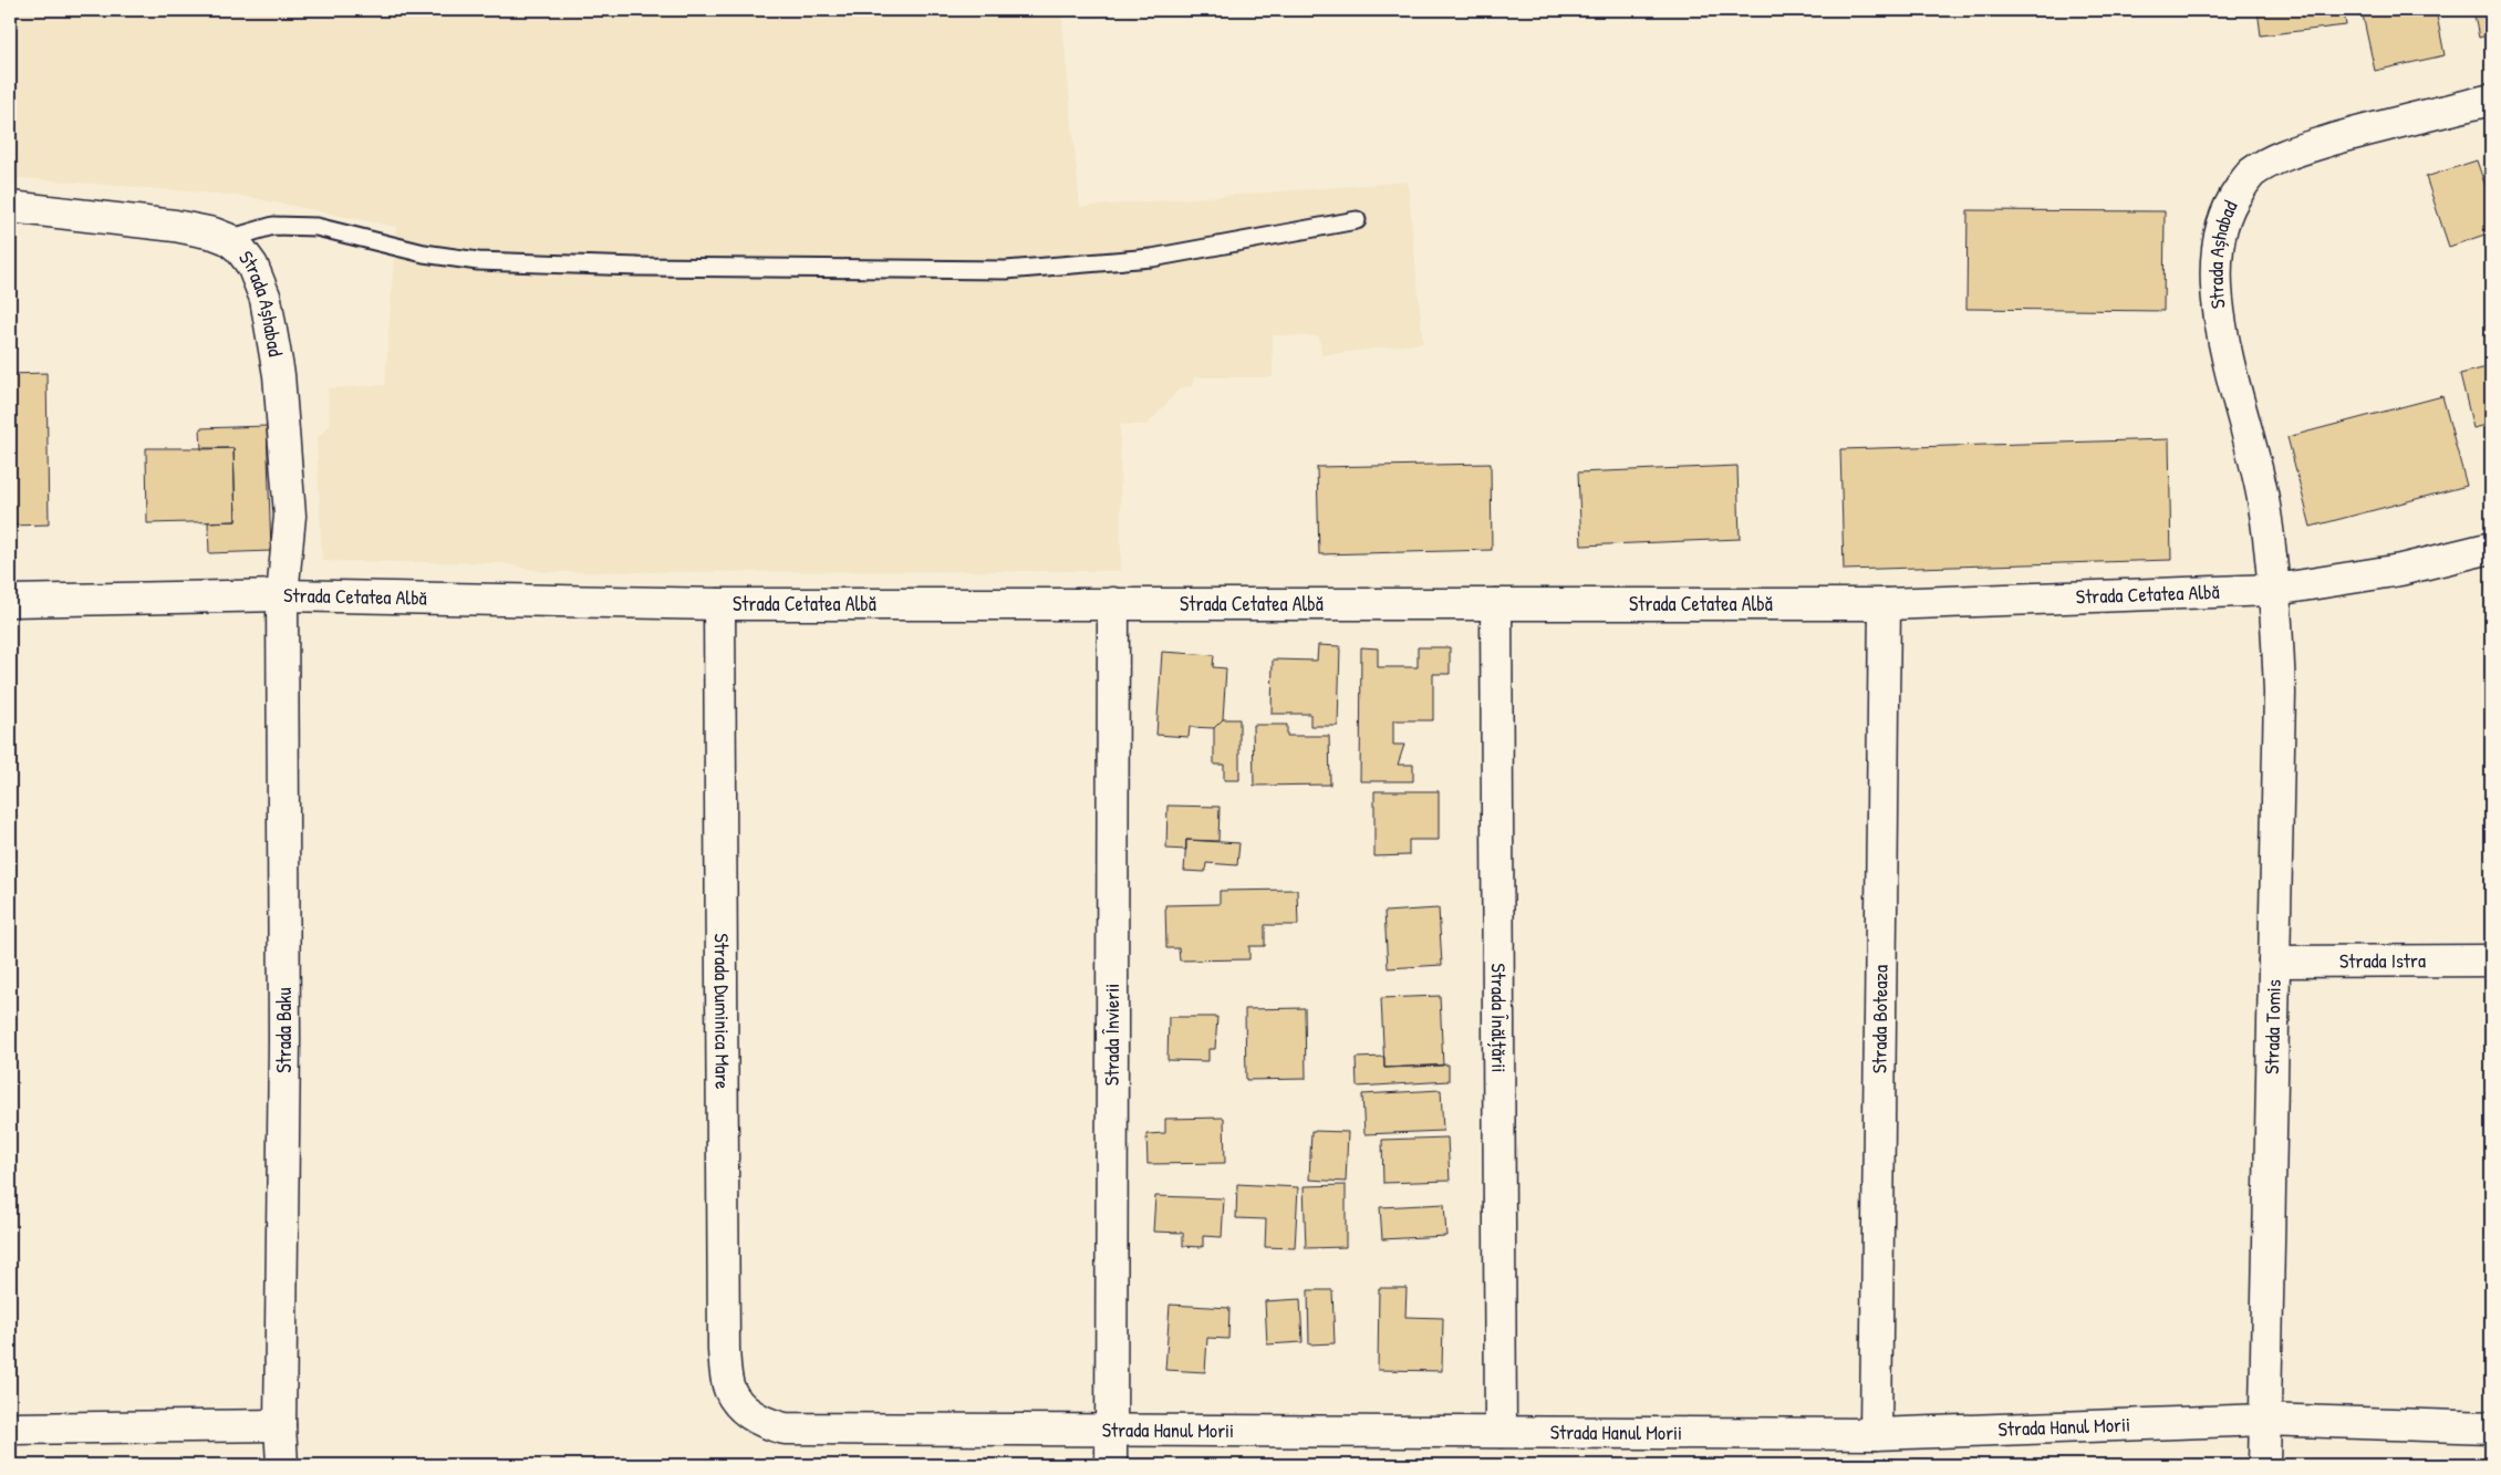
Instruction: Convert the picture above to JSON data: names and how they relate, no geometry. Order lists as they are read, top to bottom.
{
  "streets": {
    "street": [
      "Strada Așhabad",
      "Strada Cetatea Albă",
      "Strada Istra",
      "Strada Duminica Mare",
      "Strada Înălțării",
      "Strada Boteaza",
      "Strada Tomis",
      "Strada Baku",
      "Strada Învierii",
      "Strada Hanul Morii"
    ]
  },
  "crossings": [
    ["Strada Așhabad", "Strada Cetatea Albă"],
    ["Strada Așhabad", "Strada Tomis"],
    ["Strada Așhabad", "Strada Baku"],
    ["Strada Cetatea Albă", "Strada Duminica Mare"],
    ["Strada Cetatea Albă", "Strada Înălțării"],
    ["Strada Cetatea Albă", "Strada Boteaza"],
    ["Strada Cetatea Albă", "Strada Tomis"],
    ["Strada Cetatea Albă", "Strada Baku"],
    ["Strada Cetatea Albă", "Strada Învierii"],
    ["Strada Istra", "Strada Tomis"],
    ["Strada Duminica Mare", "Strada Hanul Morii"],
    ["Strada Înălțării", "Strada Hanul Morii"],
    ["Strada Boteaza", "Strada Hanul Morii"],
    ["Strada Tomis", "Strada Hanul Morii"],
    ["Strada Învierii", "Strada Hanul Morii"]
  ]
}
